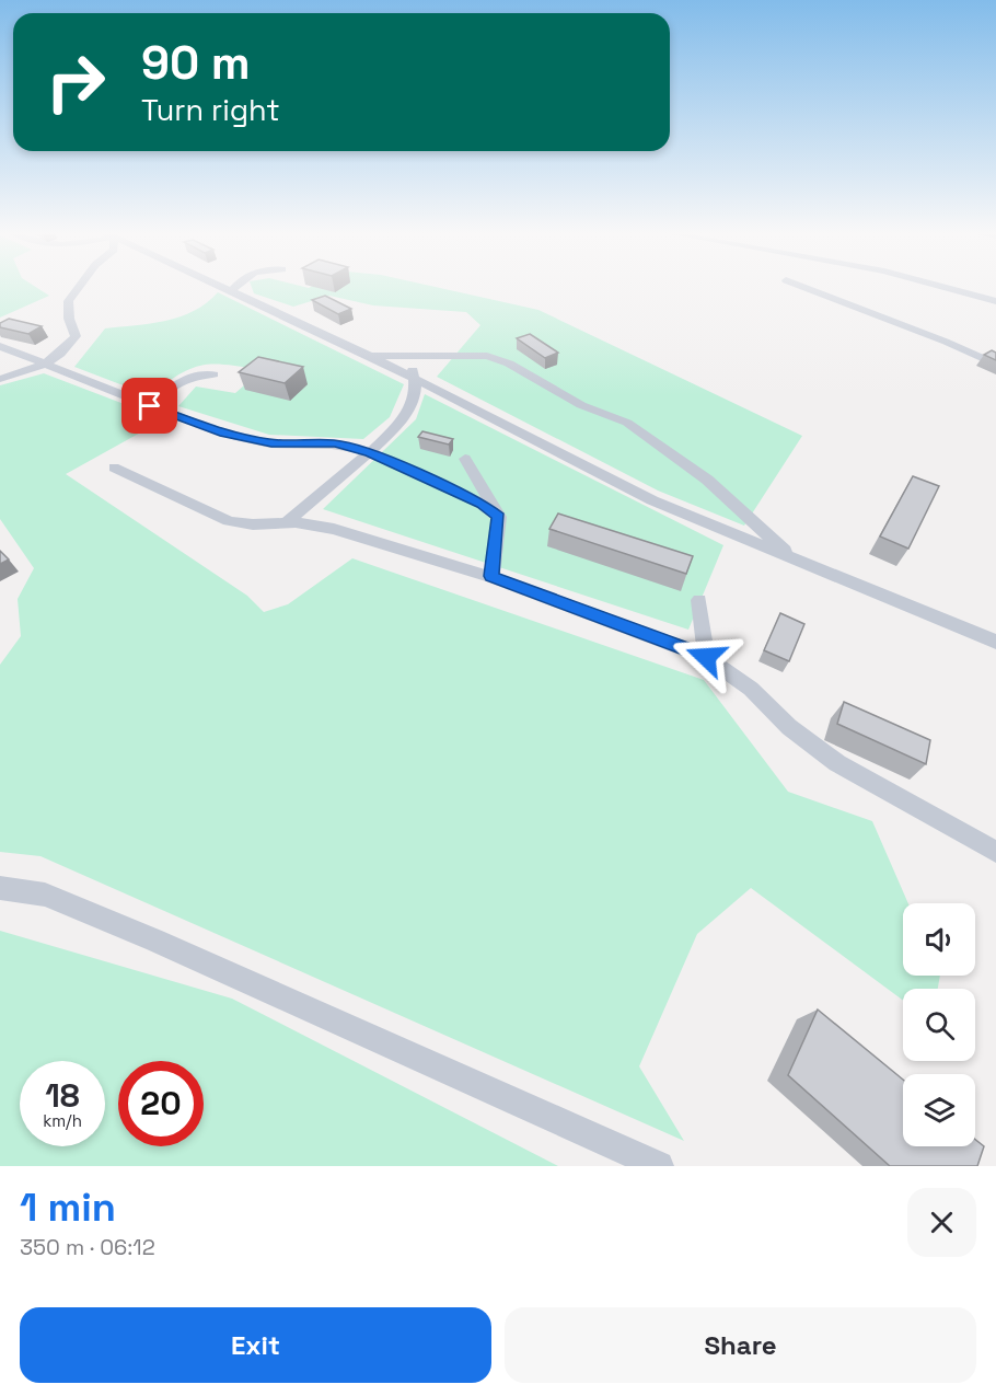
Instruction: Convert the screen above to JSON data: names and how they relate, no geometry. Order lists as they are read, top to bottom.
{
  "page": {
    "turn": ["90 m", "Turn right"],
    "speed": "18 km/h",
    "limit": "20",
    "heading": ["1 min", "350 m · 06:12"],
    "buttons": ["Exit", "Share"]
  }
}
